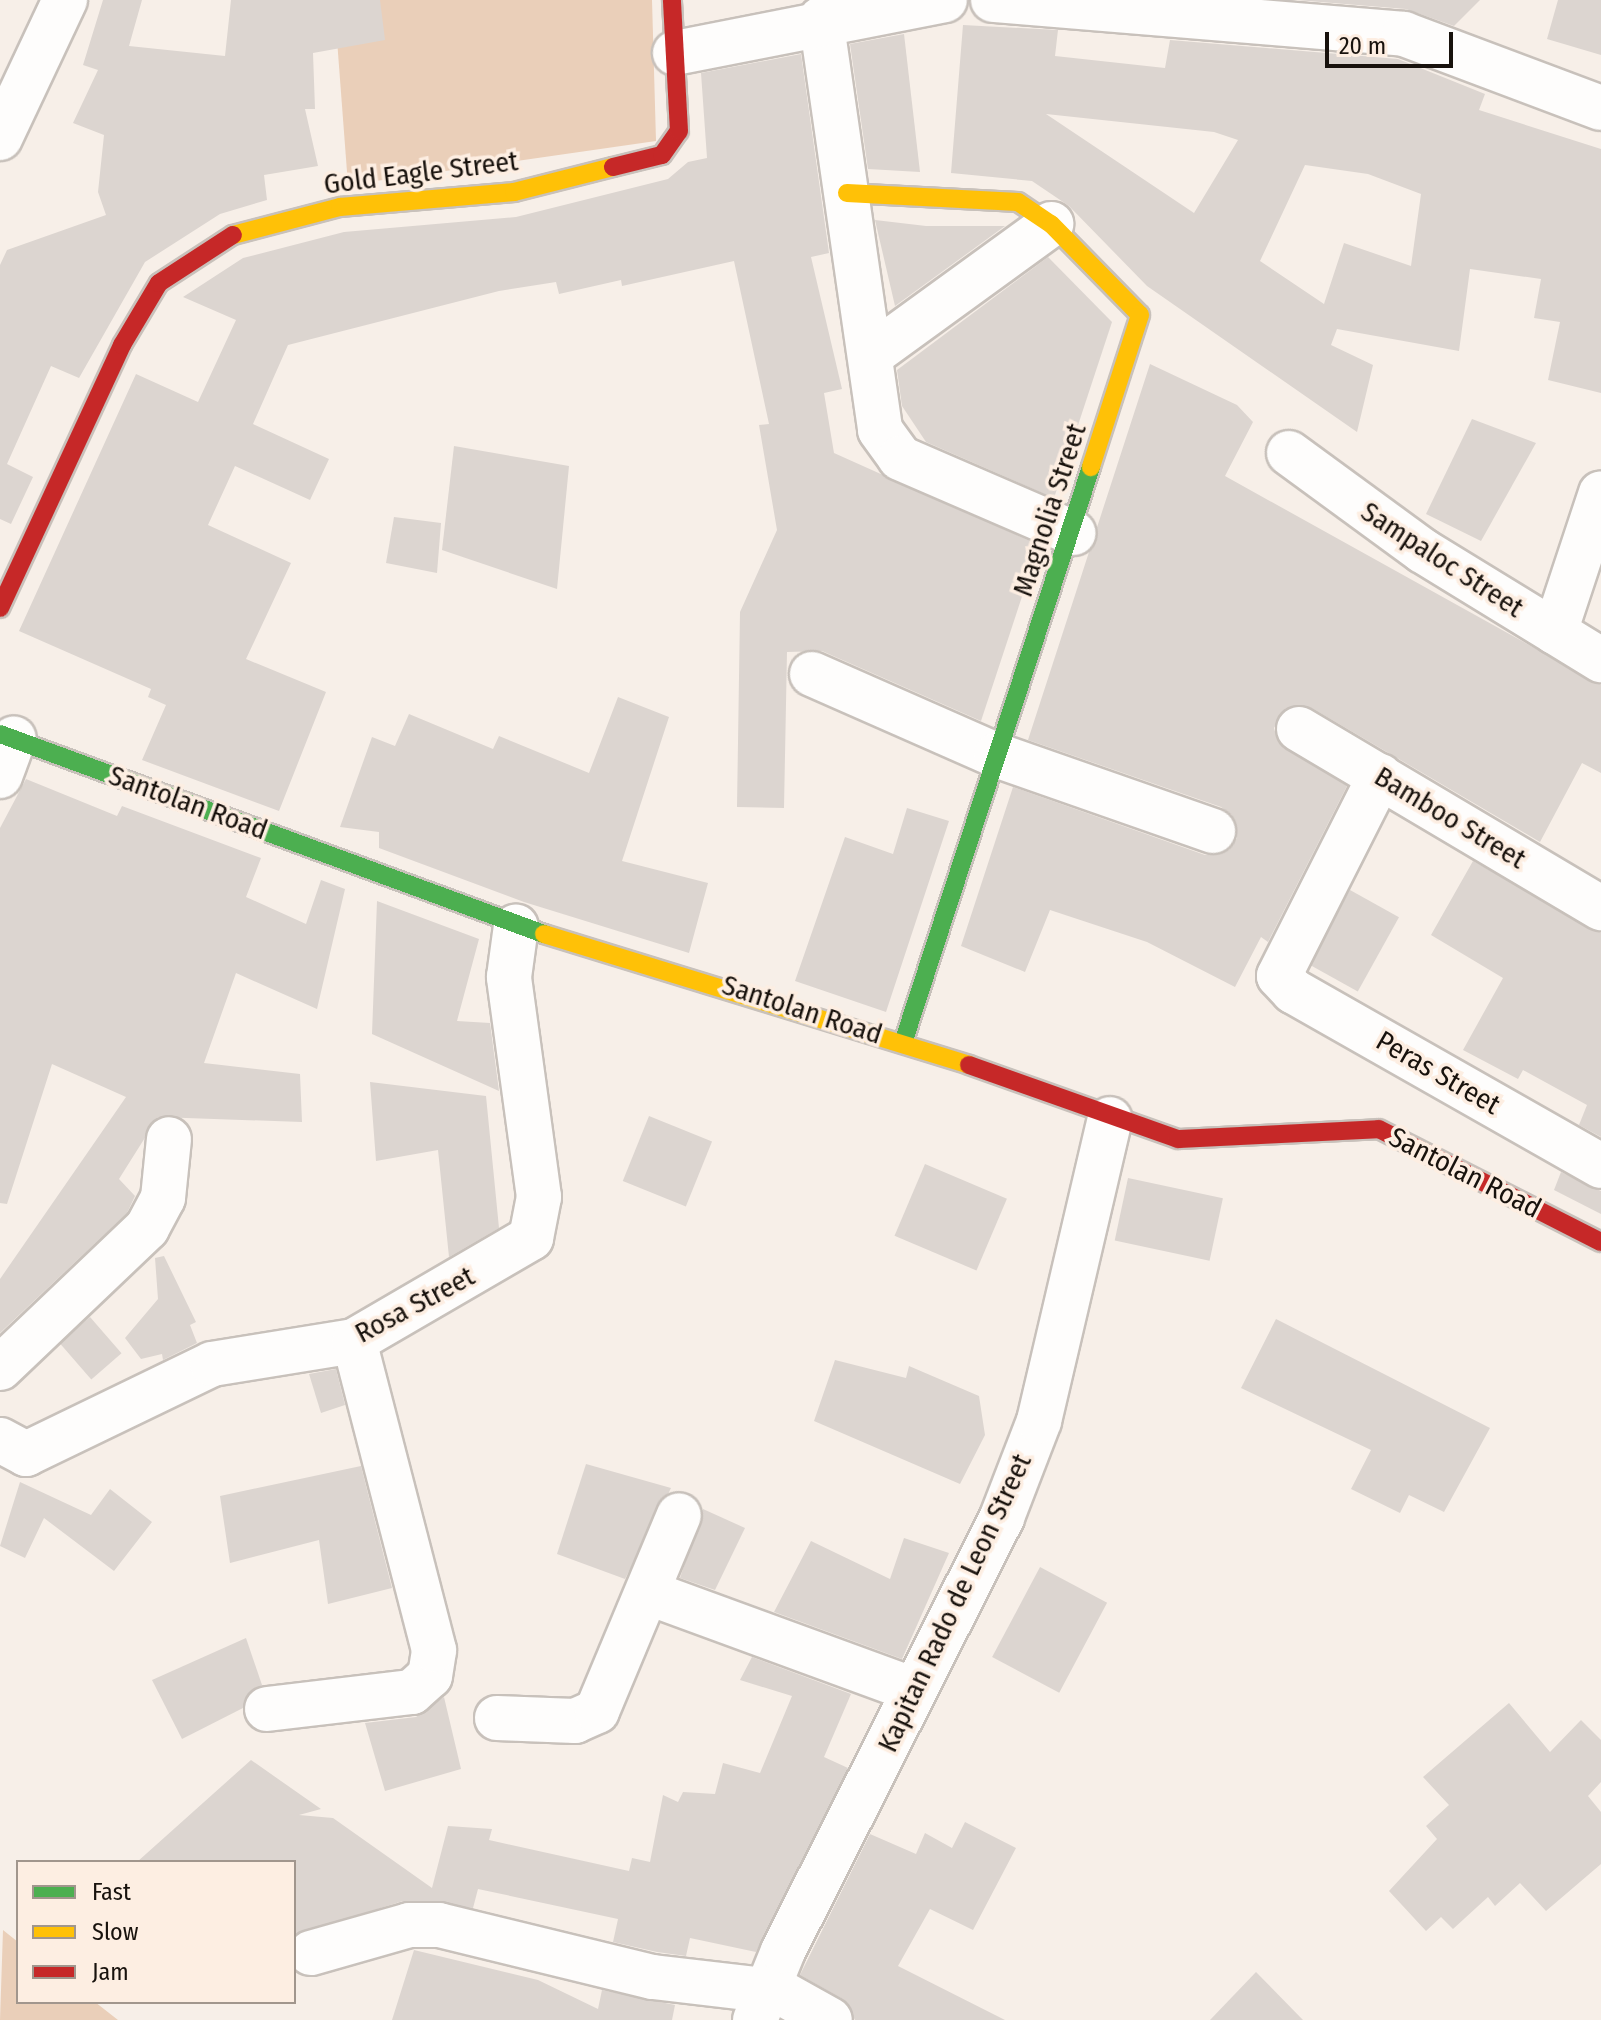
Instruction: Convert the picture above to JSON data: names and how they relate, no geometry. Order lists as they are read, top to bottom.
{
  "streets": {
    "street": [
      "Gold Eagle Street",
      "Magnolia Street",
      "Sampaloc Street",
      "Santolan Road",
      "Bamboo Street",
      "Peras Street",
      "Rosa Street",
      "Kapitan Rado de Leon Street"
    ]
  },
  "crossings": [
    ["Magnolia Street", "Santolan Road"],
    ["Santolan Road", "Rosa Street"],
    ["Santolan Road", "Kapitan Rado de Leon Street"],
    ["Bamboo Street", "Peras Street"]
  ],
  "legend": ["Fast", "Slow", "Jam"],
  "scale_bar": "20 m"
}
